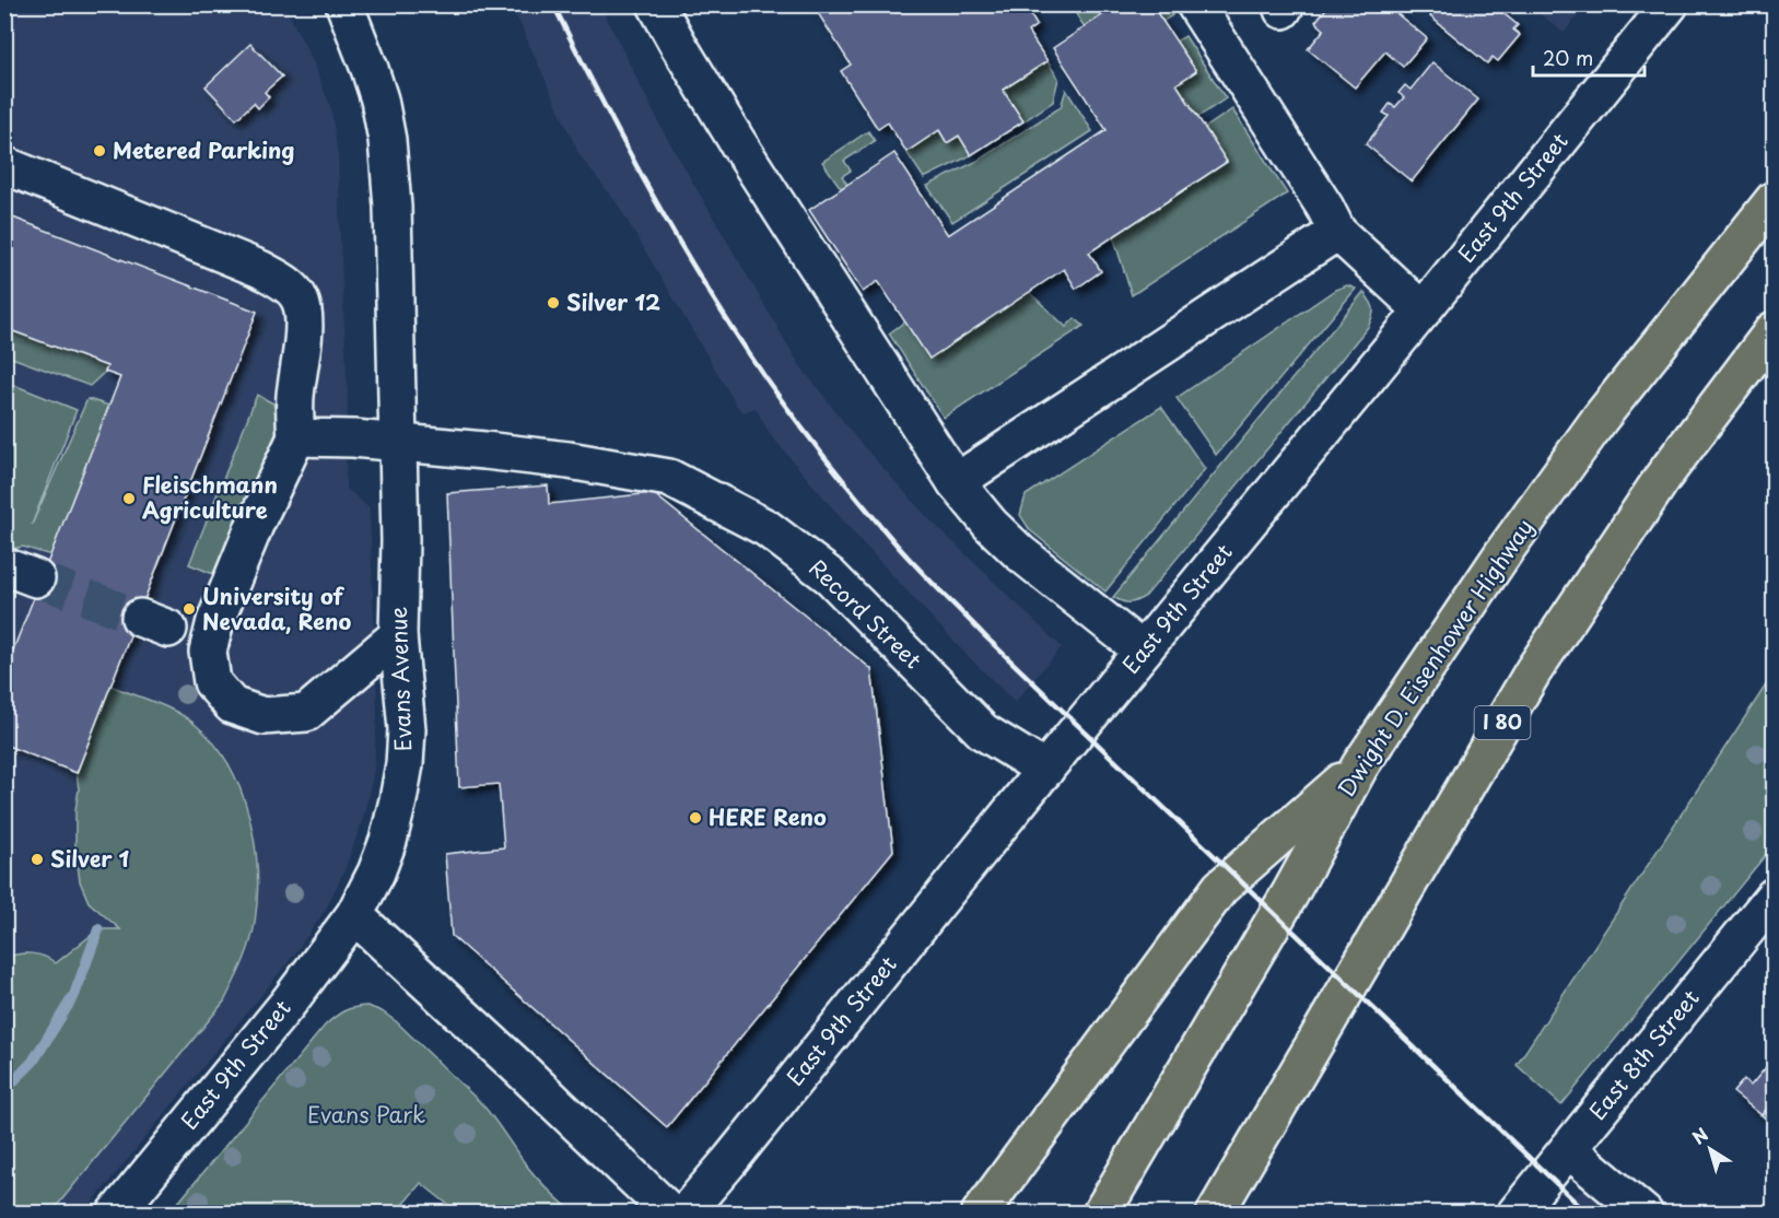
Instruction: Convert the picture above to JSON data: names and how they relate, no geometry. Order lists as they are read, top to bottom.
{
  "streets": {
    "highway": ["Dwight D. Eisenhower Highway", "I 80"],
    "street": [
      "East 9th Street",
      "Record Street",
      "Evans Avenue",
      "East 8th Street"
    ]
  },
  "crossings": [
    ["East 9th Street", "Record Street"],
    ["East 9th Street", "Evans Avenue"],
    ["Record Street", "Evans Avenue"]
  ],
  "parks": ["Evans Park"],
  "places": [
    "Metered Parking",
    "Silver 12",
    "Fleischmann Agriculture",
    "University of Nevada, Reno",
    "HERE Reno",
    "Silver 1"
  ],
  "scale_bar": "20 m",
  "north": "top left"
}
